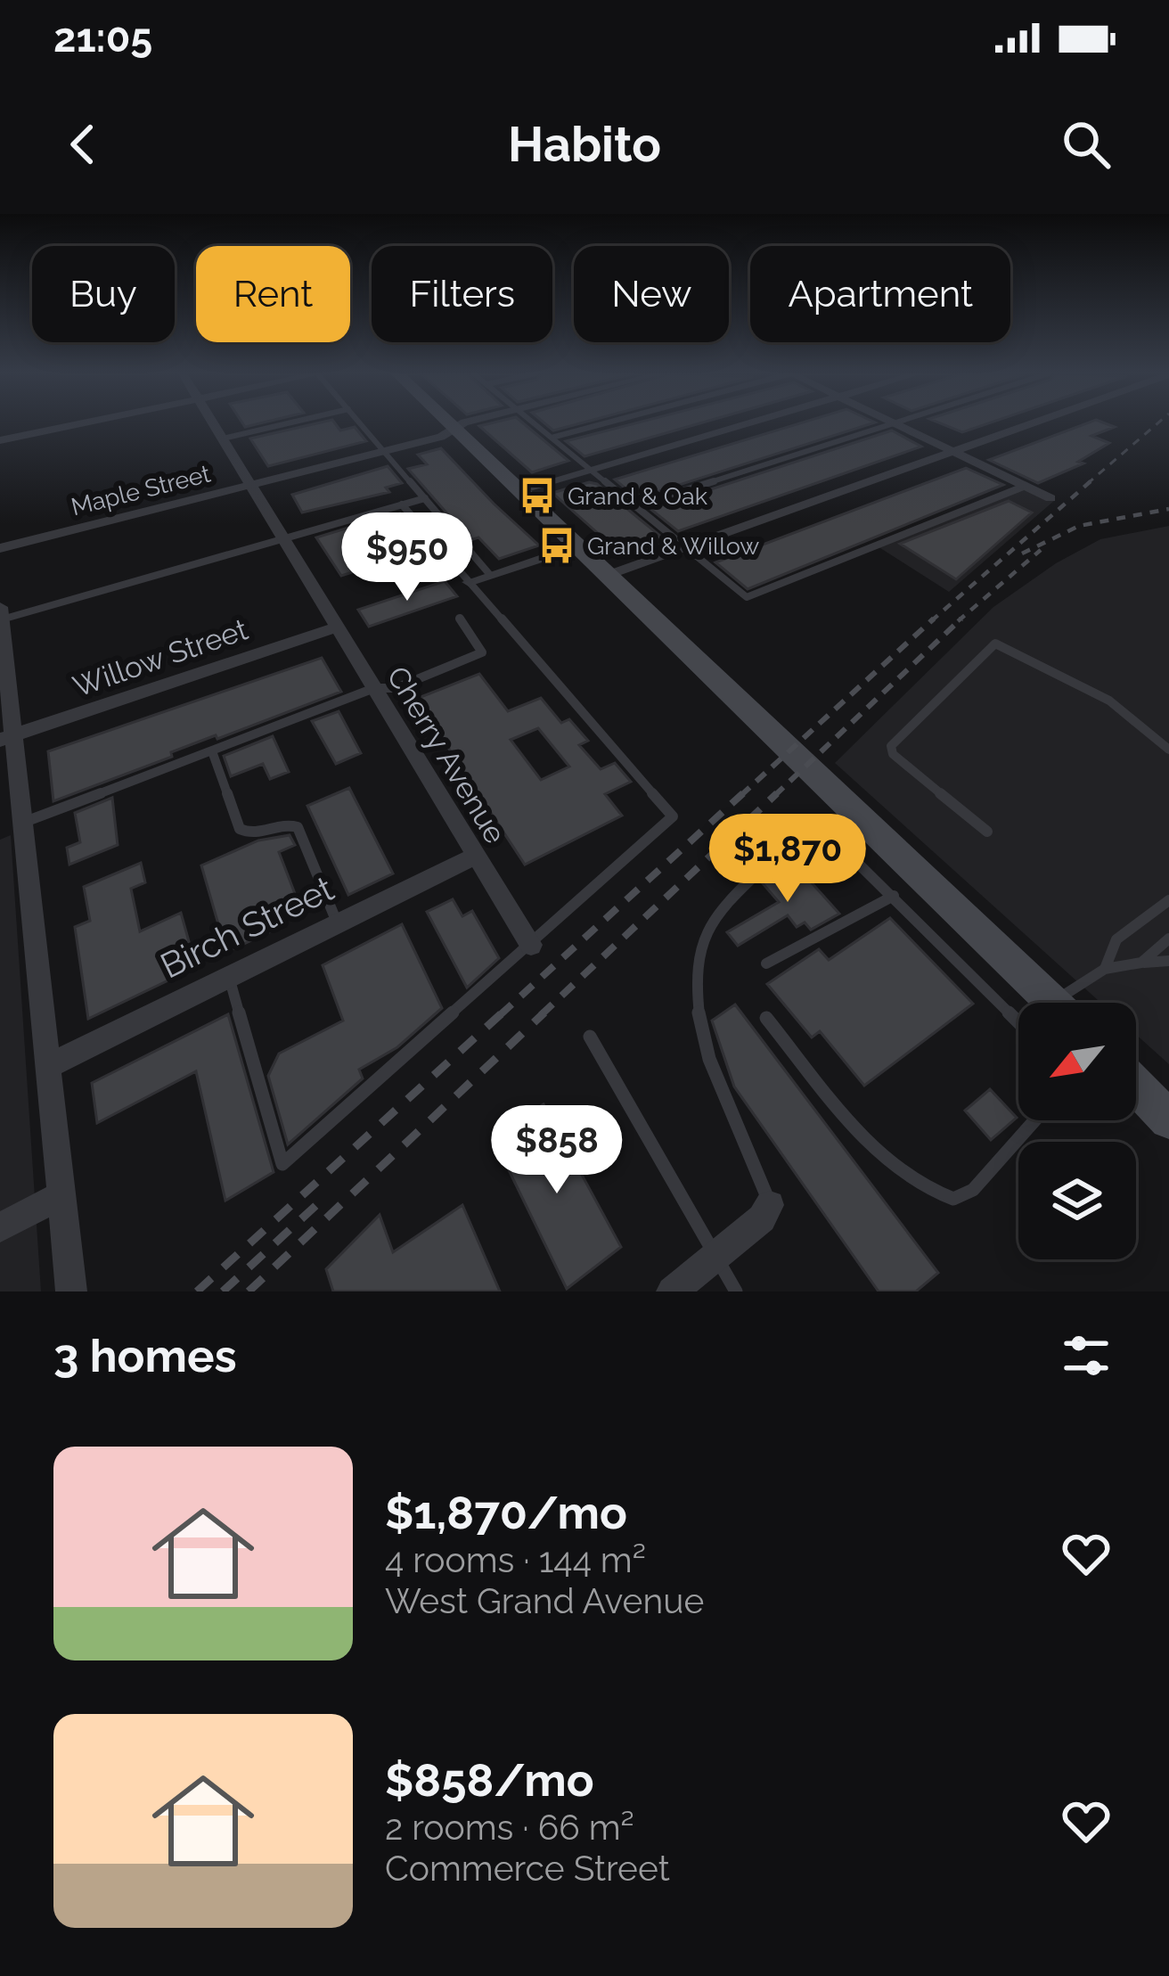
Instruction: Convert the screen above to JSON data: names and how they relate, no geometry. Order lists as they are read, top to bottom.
{
  "streets": {
    "street": [
      "Maple Street",
      "Willow Street",
      "Cherry Avenue",
      "Birch Street"
    ]
  },
  "crossings": [
    ["Maple Street", "Cherry Avenue"],
    ["Willow Street", "Cherry Avenue"],
    ["Cherry Avenue", "Birch Street"]
  ],
  "places": {
    "bus stop": ["Grand & Oak", "Grand & Willow"]
  },
  "north": "bottom left",
  "page": {
    "status": "21:05",
    "header": "Habito",
    "chip": [
      "Buy",
      "Rent",
      "Filters",
      "New",
      "Apartment"
    ],
    "price": ["$950", "$1,870", "$858"],
    "heading": "3 homes",
    "list": [
      {
        "name": "$1,870/mo",
        "note": "4 rooms · 144 m² · West Grand Avenue"
      },
      {
        "name": "$858/mo",
        "note": "2 rooms · 66 m² · Commerce Street"
      }
    ]
  }
}
